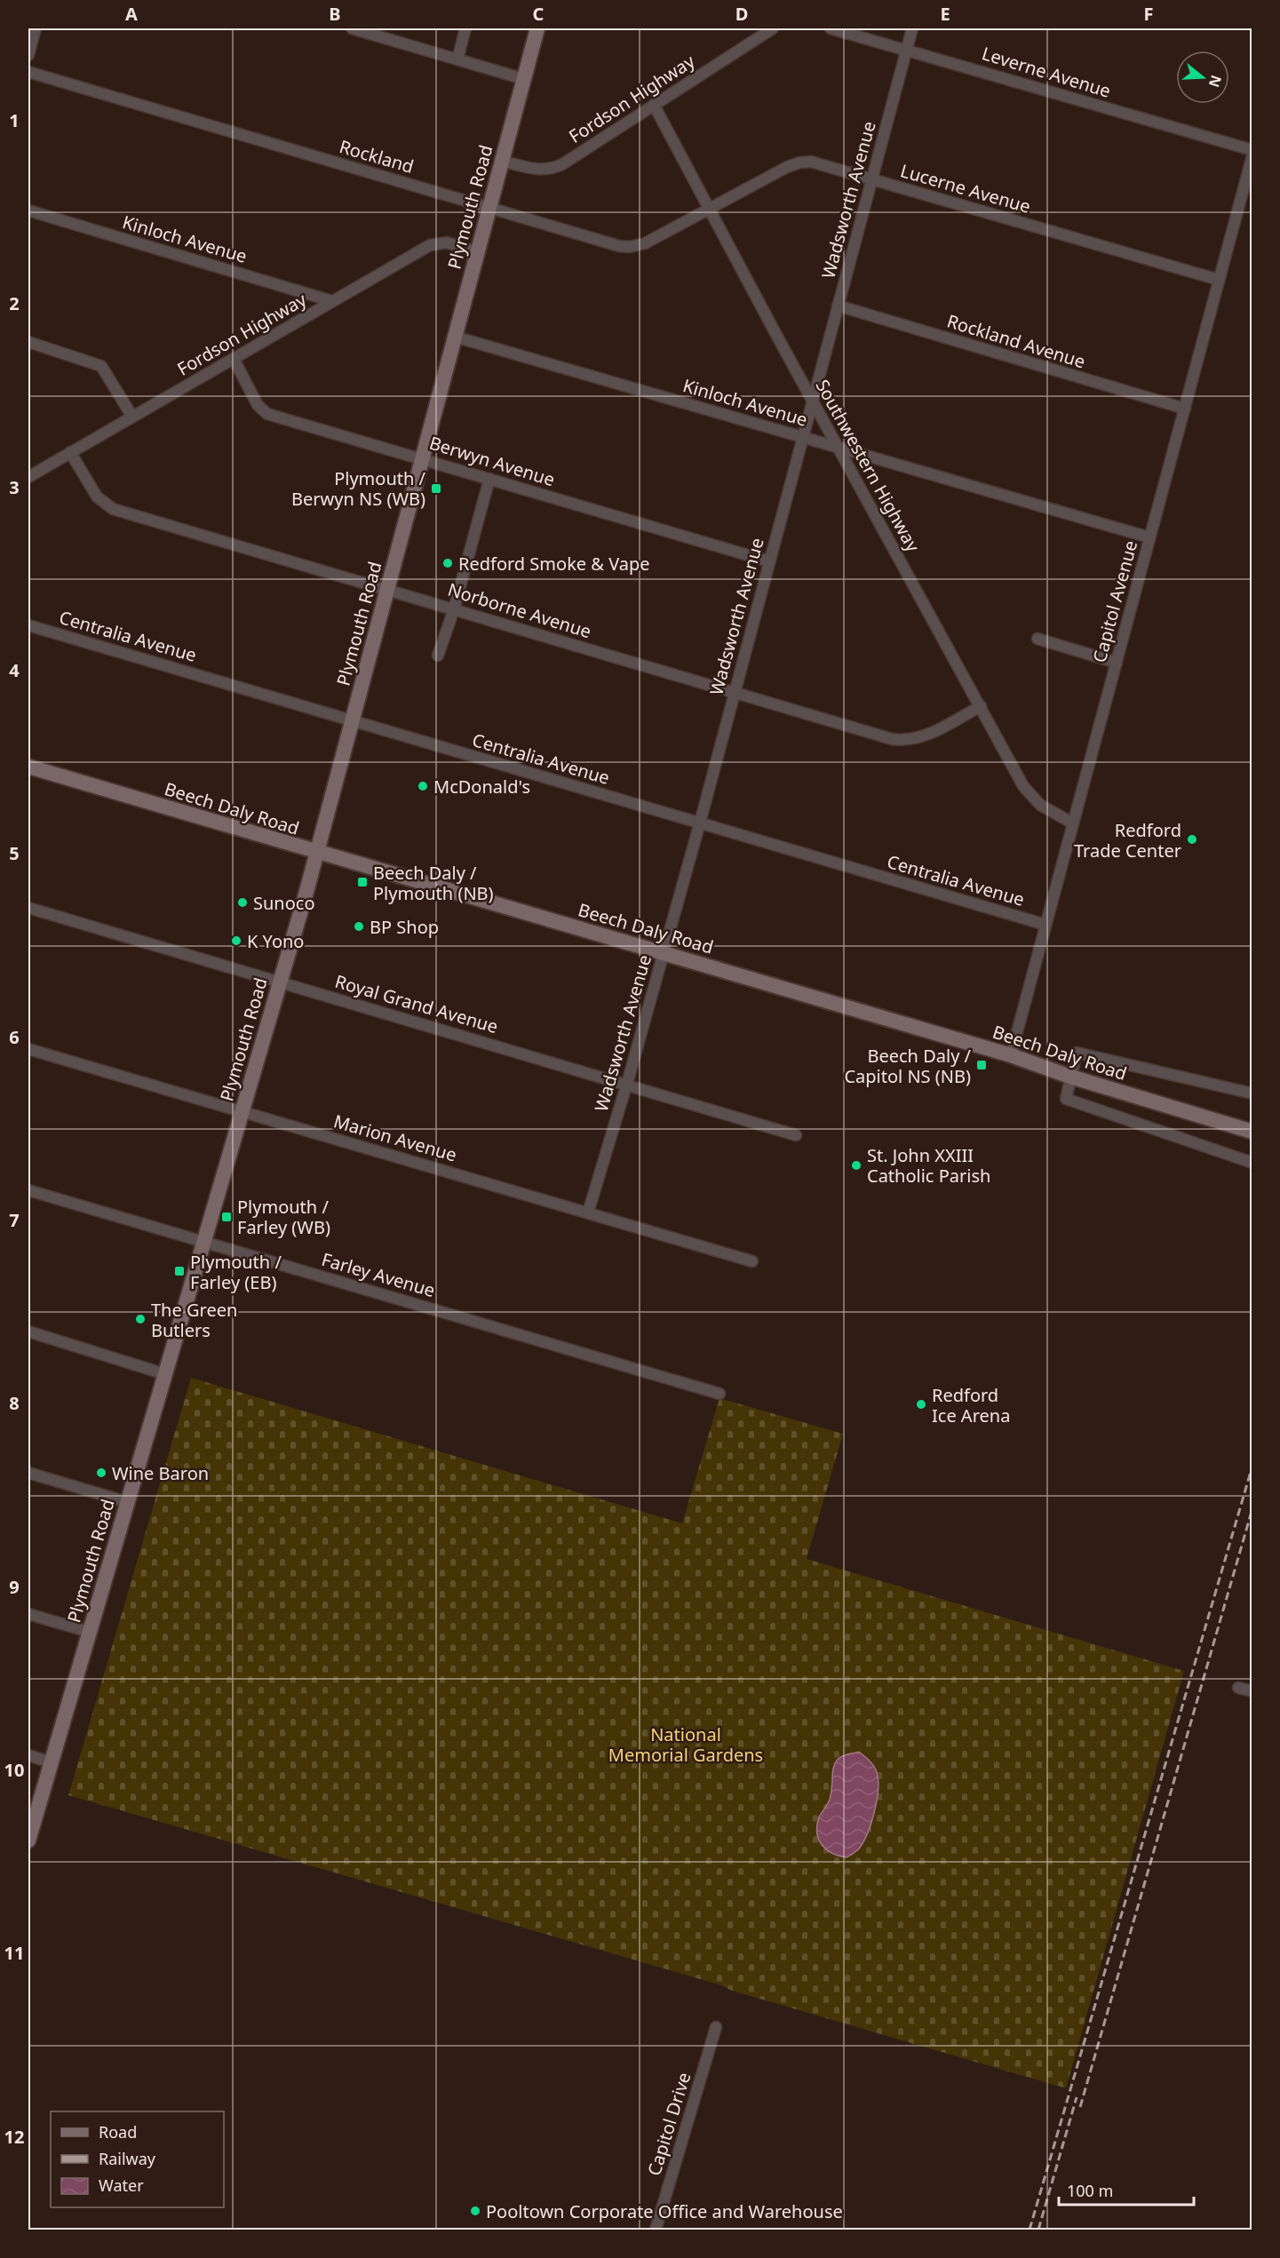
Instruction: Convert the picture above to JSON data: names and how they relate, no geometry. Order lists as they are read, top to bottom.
{
  "streets": {
    "main road": ["Plymouth Road", "Beech Daly Road"],
    "street": [
      "Leverne Avenue",
      "Fordson Highway",
      "Rockland",
      "Lucerne Avenue",
      "Wadsworth Avenue",
      "Kinloch Avenue",
      "Rockland Avenue",
      "Berwyn Avenue",
      "Southwestern Highway",
      "Capitol Avenue",
      "Norborne Avenue",
      "Centralia Avenue",
      "Royal Grand Avenue",
      "Marion Avenue",
      "Farley Avenue",
      "Capitol Drive"
    ]
  },
  "crossings": [
    ["Leverne Avenue", "Wadsworth Avenue"],
    ["Fordson Highway", "Plymouth Road"],
    ["Fordson Highway", "Kinloch Avenue"],
    ["Fordson Highway", "Berwyn Avenue"],
    ["Fordson Highway", "Southwestern Highway"],
    ["Fordson Highway", "Norborne Avenue"],
    ["Rockland", "Lucerne Avenue"],
    ["Rockland", "Plymouth Road"],
    ["Rockland", "Southwestern Highway"],
    ["Lucerne Avenue", "Wadsworth Avenue"],
    ["Lucerne Avenue", "Southwestern Highway"],
    ["Lucerne Avenue", "Capitol Avenue"],
    ["Wadsworth Avenue", "Kinloch Avenue"],
    ["Wadsworth Avenue", "Rockland Avenue"],
    ["Wadsworth Avenue", "Berwyn Avenue"],
    ["Wadsworth Avenue", "Southwestern Highway"],
    ["Wadsworth Avenue", "Norborne Avenue"],
    ["Wadsworth Avenue", "Centralia Avenue"],
    ["Wadsworth Avenue", "Beech Daly Road"],
    ["Wadsworth Avenue", "Royal Grand Avenue"],
    ["Wadsworth Avenue", "Marion Avenue"],
    ["Plymouth Road", "Kinloch Avenue"],
    ["Plymouth Road", "Berwyn Avenue"],
    ["Plymouth Road", "Norborne Avenue"],
    ["Plymouth Road", "Centralia Avenue"],
    ["Plymouth Road", "Beech Daly Road"],
    ["Plymouth Road", "Royal Grand Avenue"],
    ["Plymouth Road", "Marion Avenue"],
    ["Plymouth Road", "Farley Avenue"],
    ["Kinloch Avenue", "Southwestern Highway"],
    ["Kinloch Avenue", "Capitol Avenue"],
    ["Rockland Avenue", "Capitol Avenue"],
    ["Southwestern Highway", "Capitol Avenue"],
    ["Southwestern Highway", "Norborne Avenue"],
    ["Capitol Avenue", "Centralia Avenue"],
    ["Capitol Avenue", "Beech Daly Road"]
  ],
  "parks": ["National Memorial Gardens"],
  "places": {
    "transit": [
      "Plymouth / Berwyn NS (WB)",
      "Beech Daly / Plymouth (NB)",
      "Beech Daly / Capitol NS (NB)",
      "Plymouth / Farley (WB)",
      "Plymouth / Farley (EB)"
    ],
    "other": [
      "Redford Smoke & Vape",
      "McDonald's",
      "Redford Trade Center",
      "Sunoco",
      "BP Shop",
      "K Yono",
      "St. John XXIII Catholic Parish",
      "The Green Butlers",
      "Redford Ice Arena",
      "Wine Baron",
      "Pooltown Corporate Office and Warehouse"
    ]
  },
  "legend": ["Road", "Railway", "Water"],
  "scale_bar": "100 m",
  "north": "right",
  "grid": {
    "columns": [
      "A",
      "B",
      "C",
      "D",
      "E",
      "F"
    ],
    "rows": [
      "1",
      "2",
      "3",
      "4",
      "5",
      "6",
      "7",
      "8",
      "9",
      "10",
      "11",
      "12"
    ]
  }
}
